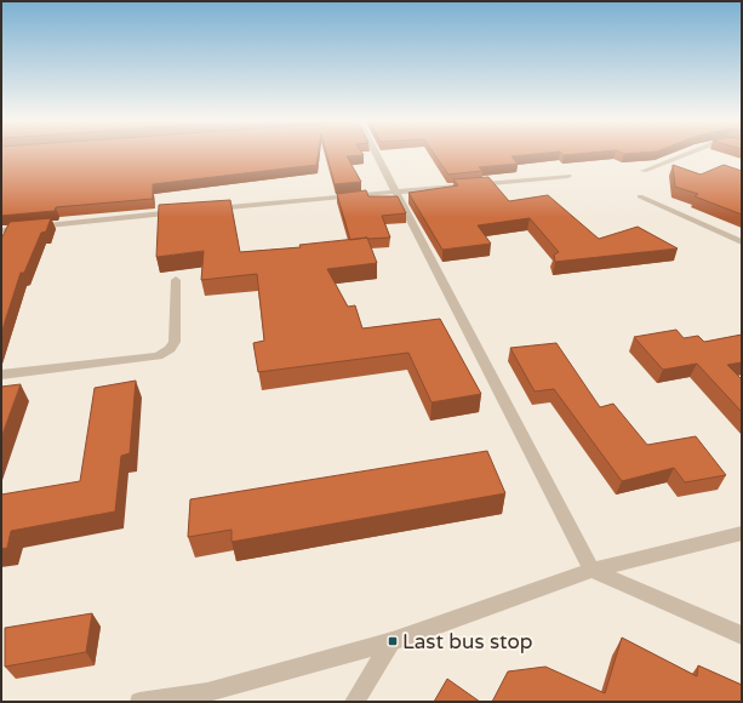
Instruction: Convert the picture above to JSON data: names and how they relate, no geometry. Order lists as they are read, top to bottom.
{
  "places": {
    "transit": ["Last bus stop"]
  }
}
